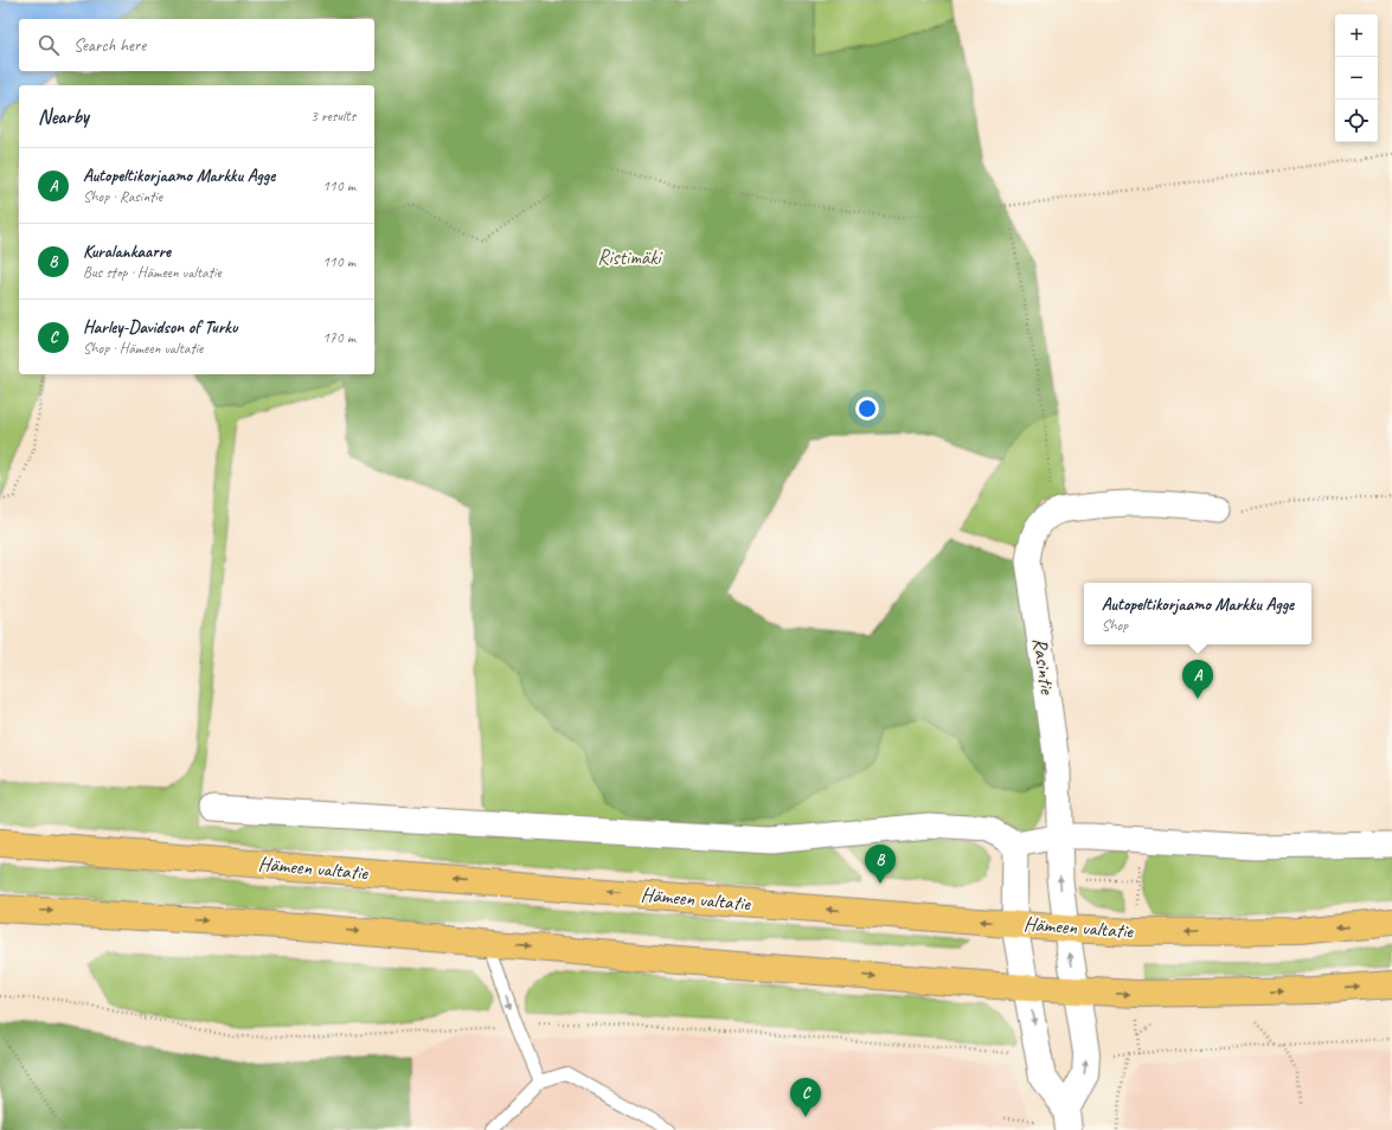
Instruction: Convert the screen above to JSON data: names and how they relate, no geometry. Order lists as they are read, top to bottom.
{
  "streets": {
    "highway": ["Hämeen valtatie"],
    "street": ["Rasintie"]
  },
  "crossings": [
    ["Rasintie", "Hämeen valtatie"]
  ],
  "parks": ["Ristimäki"],
  "page": {
    "map_buttons": ["+", "−"],
    "search": "Search here",
    "heading": ["Nearby", "3 results"],
    "list": [
      {
        "mark": "A",
        "name": "Autopeltikorjaamo Markku Agge",
        "note": "Shop · Rasintie",
        "value": "110 m"
      },
      {
        "mark": "B",
        "name": "Kuralankaarre",
        "note": "Bus stop · Hämeen valtatie",
        "value": "110 m"
      },
      {
        "mark": "C",
        "name": "Harley-Davidson of Turku",
        "note": "Shop · Hämeen valtatie",
        "value": "170 m"
      }
    ],
    "popup": ["Autopeltikorjaamo Markku Agge", "Shop"],
    "pins": ["A", "B", "C"]
  }
}
